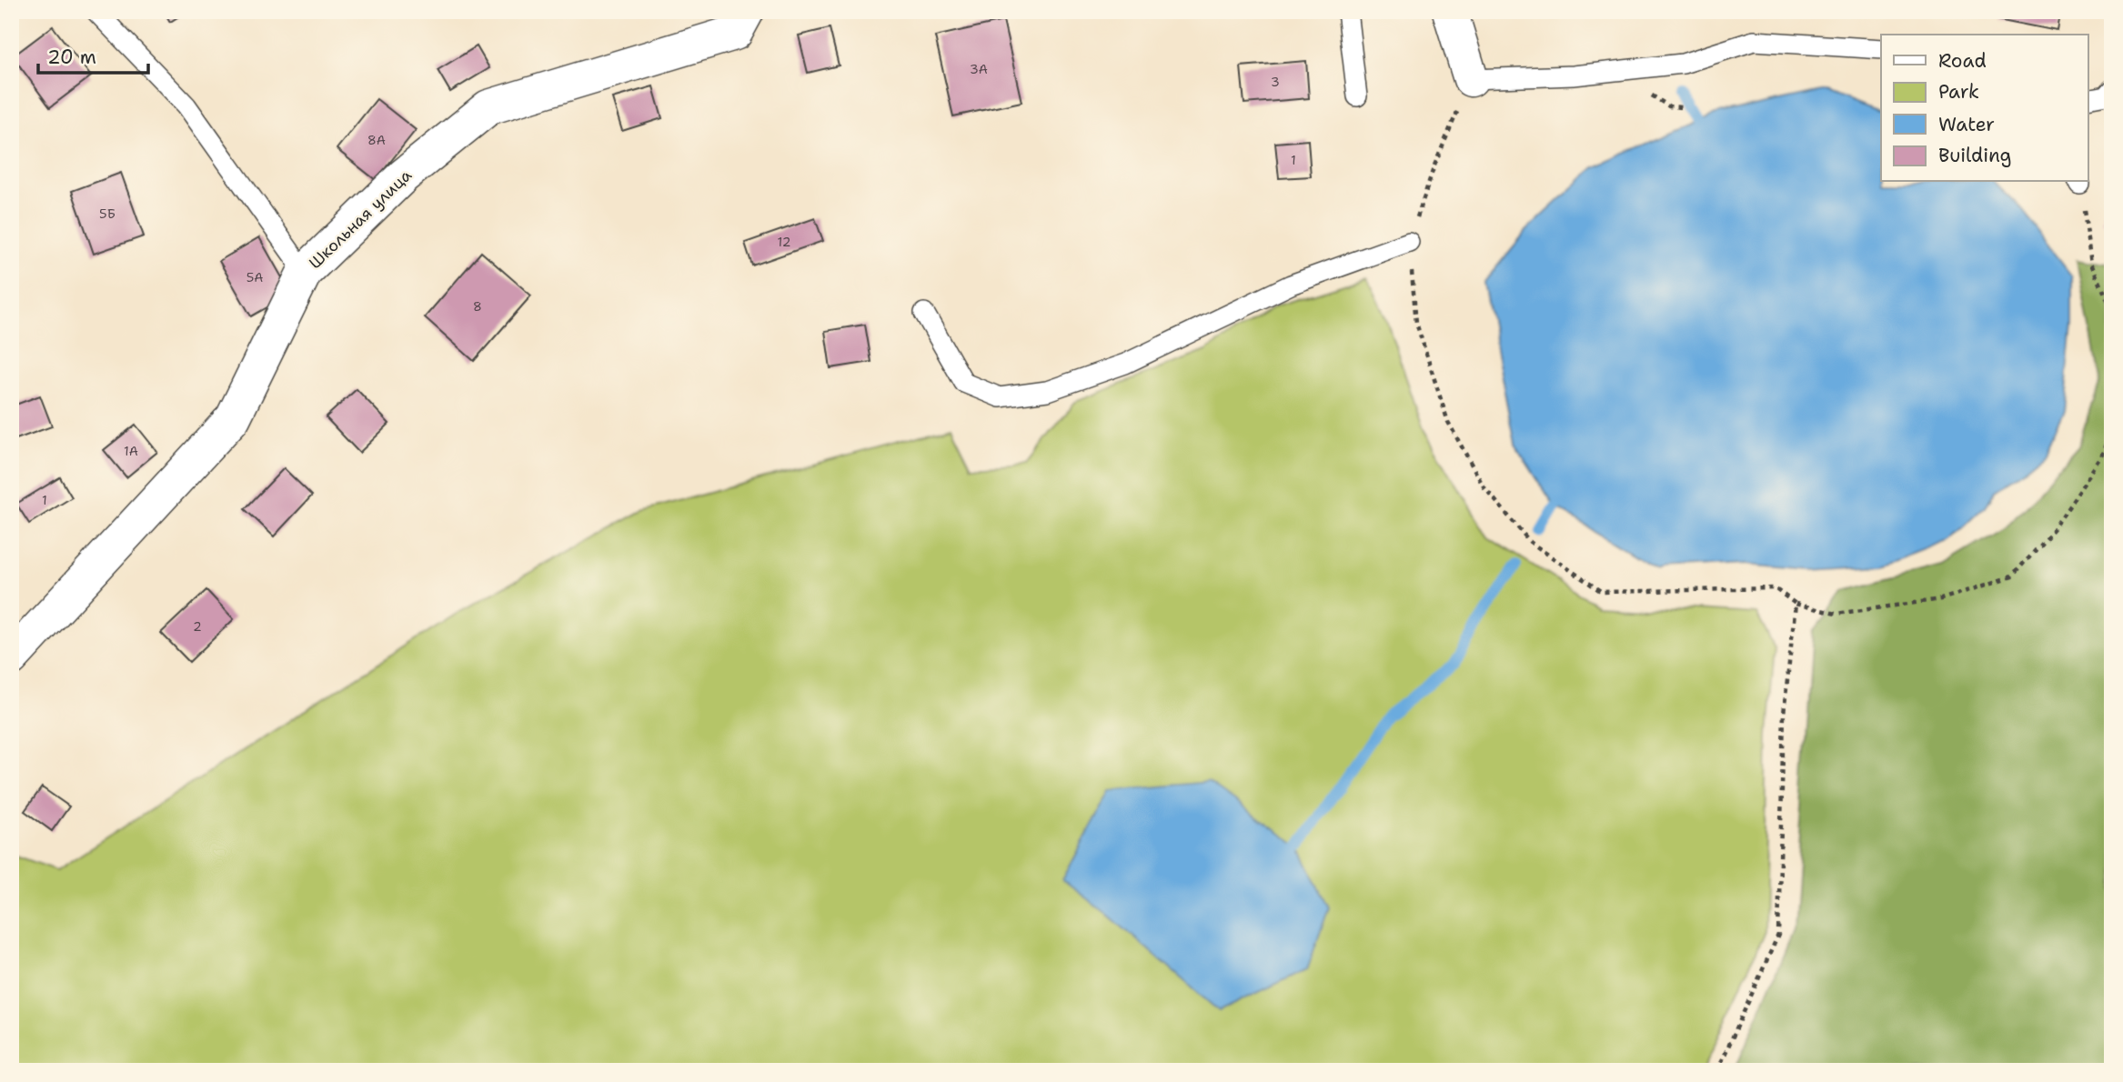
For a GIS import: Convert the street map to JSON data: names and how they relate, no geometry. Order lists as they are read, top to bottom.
{
  "streets": {
    "street": ["Школьная улица"]
  },
  "house_numbers": [
    "3А",
    "3",
    "8А",
    "1",
    "5Б",
    "12",
    "5А",
    "8",
    "1А",
    "1",
    "2"
  ],
  "legend": [
    "Road",
    "Park",
    "Water",
    "Building"
  ],
  "scale_bar": "20 m"
}
